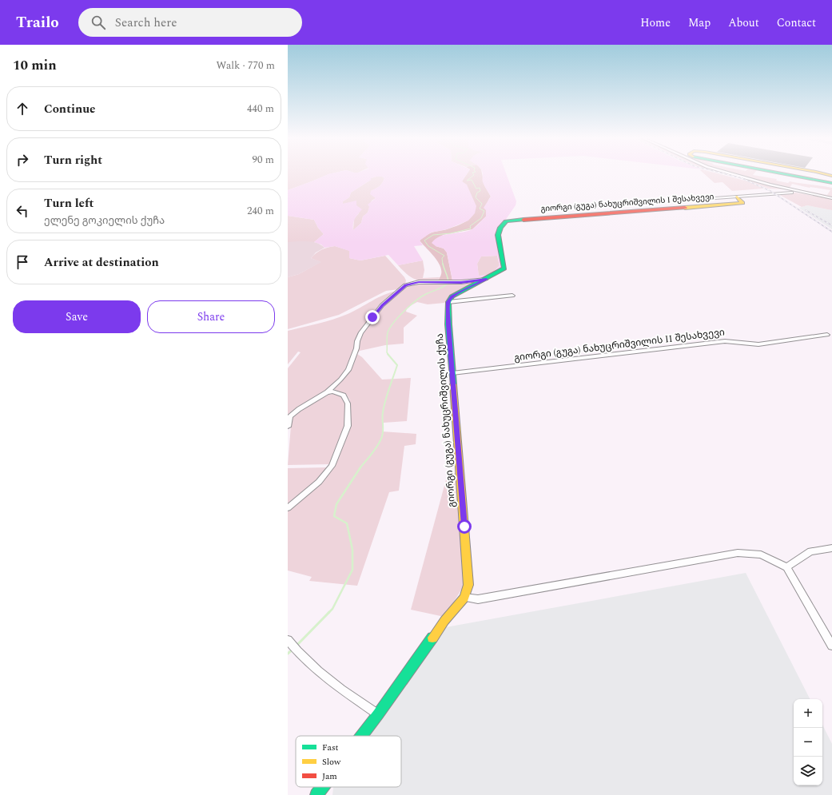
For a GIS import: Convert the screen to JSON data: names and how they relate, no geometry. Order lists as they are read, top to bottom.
{
  "streets": {
    "street": ["გიორგი (გუგა) ნახუცრიშვილის I შესახვევი", "გიორგი (გუგა) ნახუცრიშვილის II შესახვევი", "გიორგი (გუგა) ნახუცრიშვილის ქუჩა"]
  },
  "crossings": [
    ["გიორგი (გუგა) ნახუცრიშვილის II შესახვევი", "გიორგი (გუგა) ნახუცრიშვილის ქუჩა"]
  ],
  "legend": ["Fast", "Slow", "Jam"],
  "page": {
    "header": "Trailo",
    "search": "Search here",
    "nav": [
      "Home",
      "Map",
      "About",
      "Contact"
    ],
    "heading": ["10 min", "Walk · 770 m"],
    "list": [
      ["Continue", "440 m"],
      ["Turn right", "90 m"],
      ["Turn left", "ელენე გოკიელის ქუჩა", "240 m"],
      "Arrive at destination"
    ],
    "buttons": ["Save", "Share"],
    "map_buttons": ["+", "−"]
  }
}
